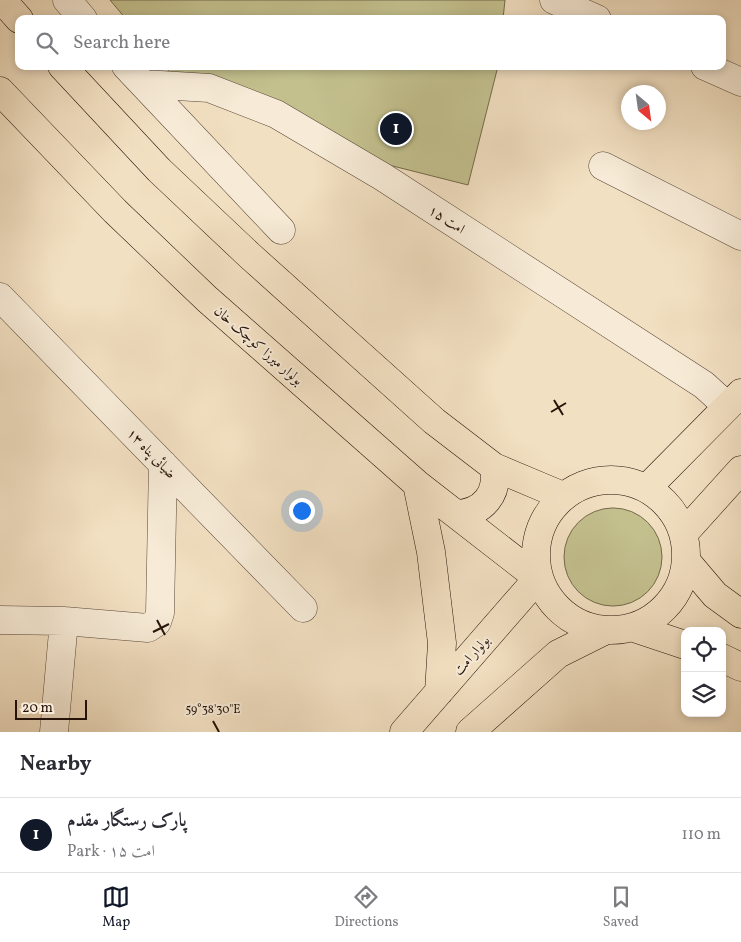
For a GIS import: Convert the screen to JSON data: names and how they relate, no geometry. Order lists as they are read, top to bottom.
{
  "streets": {
    "main road": ["بولوار میرزا کوچک خان", "بولوار امت"],
    "street": ["امت ۱۵", "ضیائی پناه ۱۳"]
  },
  "crossings": [
    ["بولوار میرزا کوچک خان", "بولوار امت"]
  ],
  "scale_bar": "20 m",
  "north": "bottom right",
  "page": {
    "search": "Search here",
    "pins": "1",
    "scale": "20 m",
    "heading": "Nearby",
    "list": [
      {
        "mark": "1",
        "name": "پارک رستگار مقدم",
        "note": "Park · امت ۱۵",
        "value": "110 m"
      }
    ],
    "nav": ["Map", "Directions", "Saved"]
  },
  "coordinates": ["59°38'30\"E"]
}
